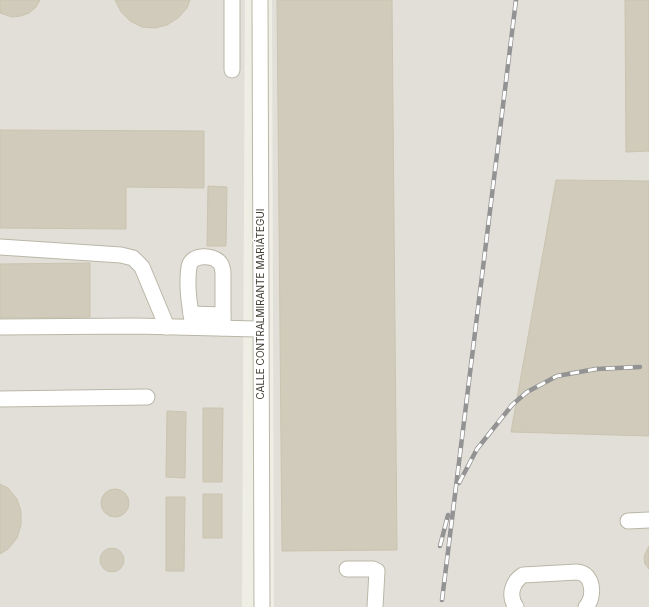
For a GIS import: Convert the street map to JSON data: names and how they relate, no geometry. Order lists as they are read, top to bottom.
{
  "streets": {
    "street": ["CALLE CONTRALMIRANTE MARIÁTEGUI"]
  }
}
